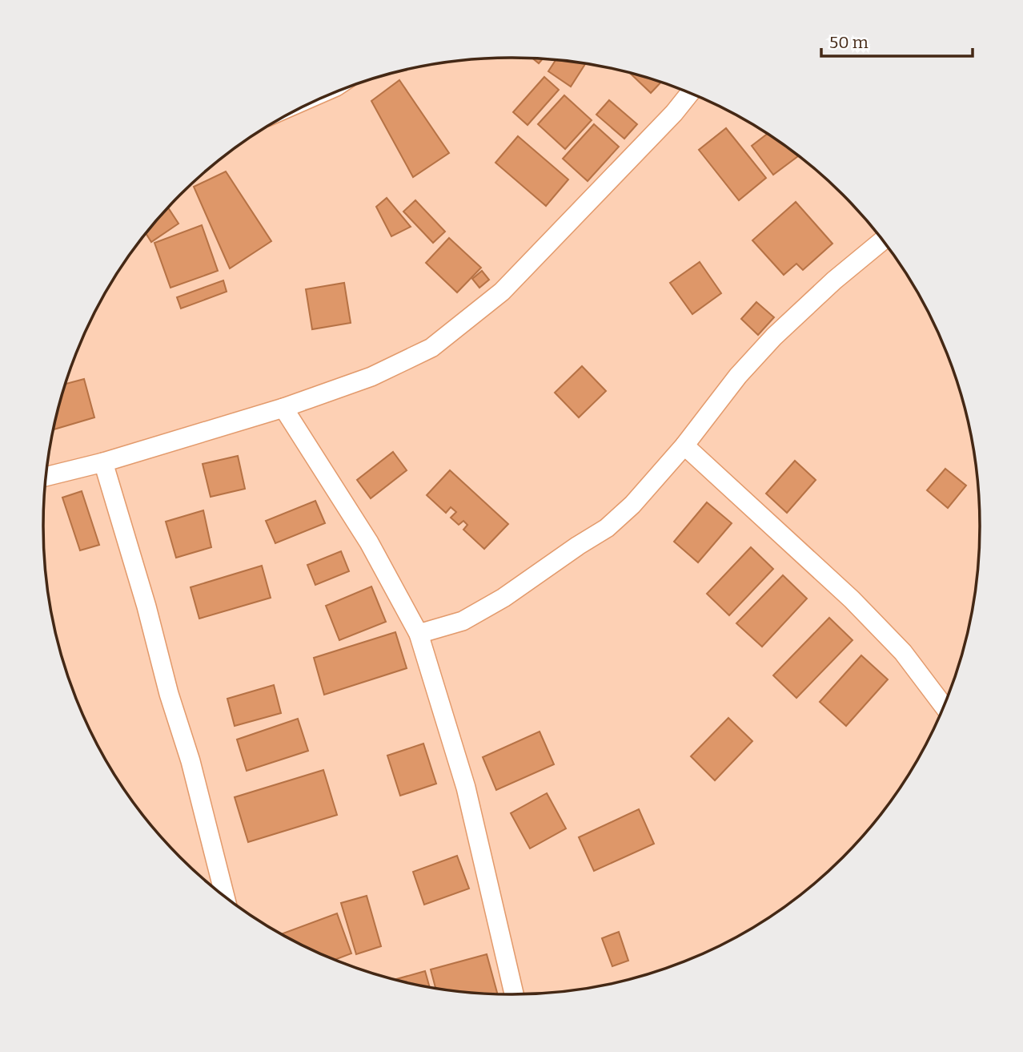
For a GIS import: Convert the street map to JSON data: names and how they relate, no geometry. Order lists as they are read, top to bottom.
{
  "scale_bar": "50 m"
}
